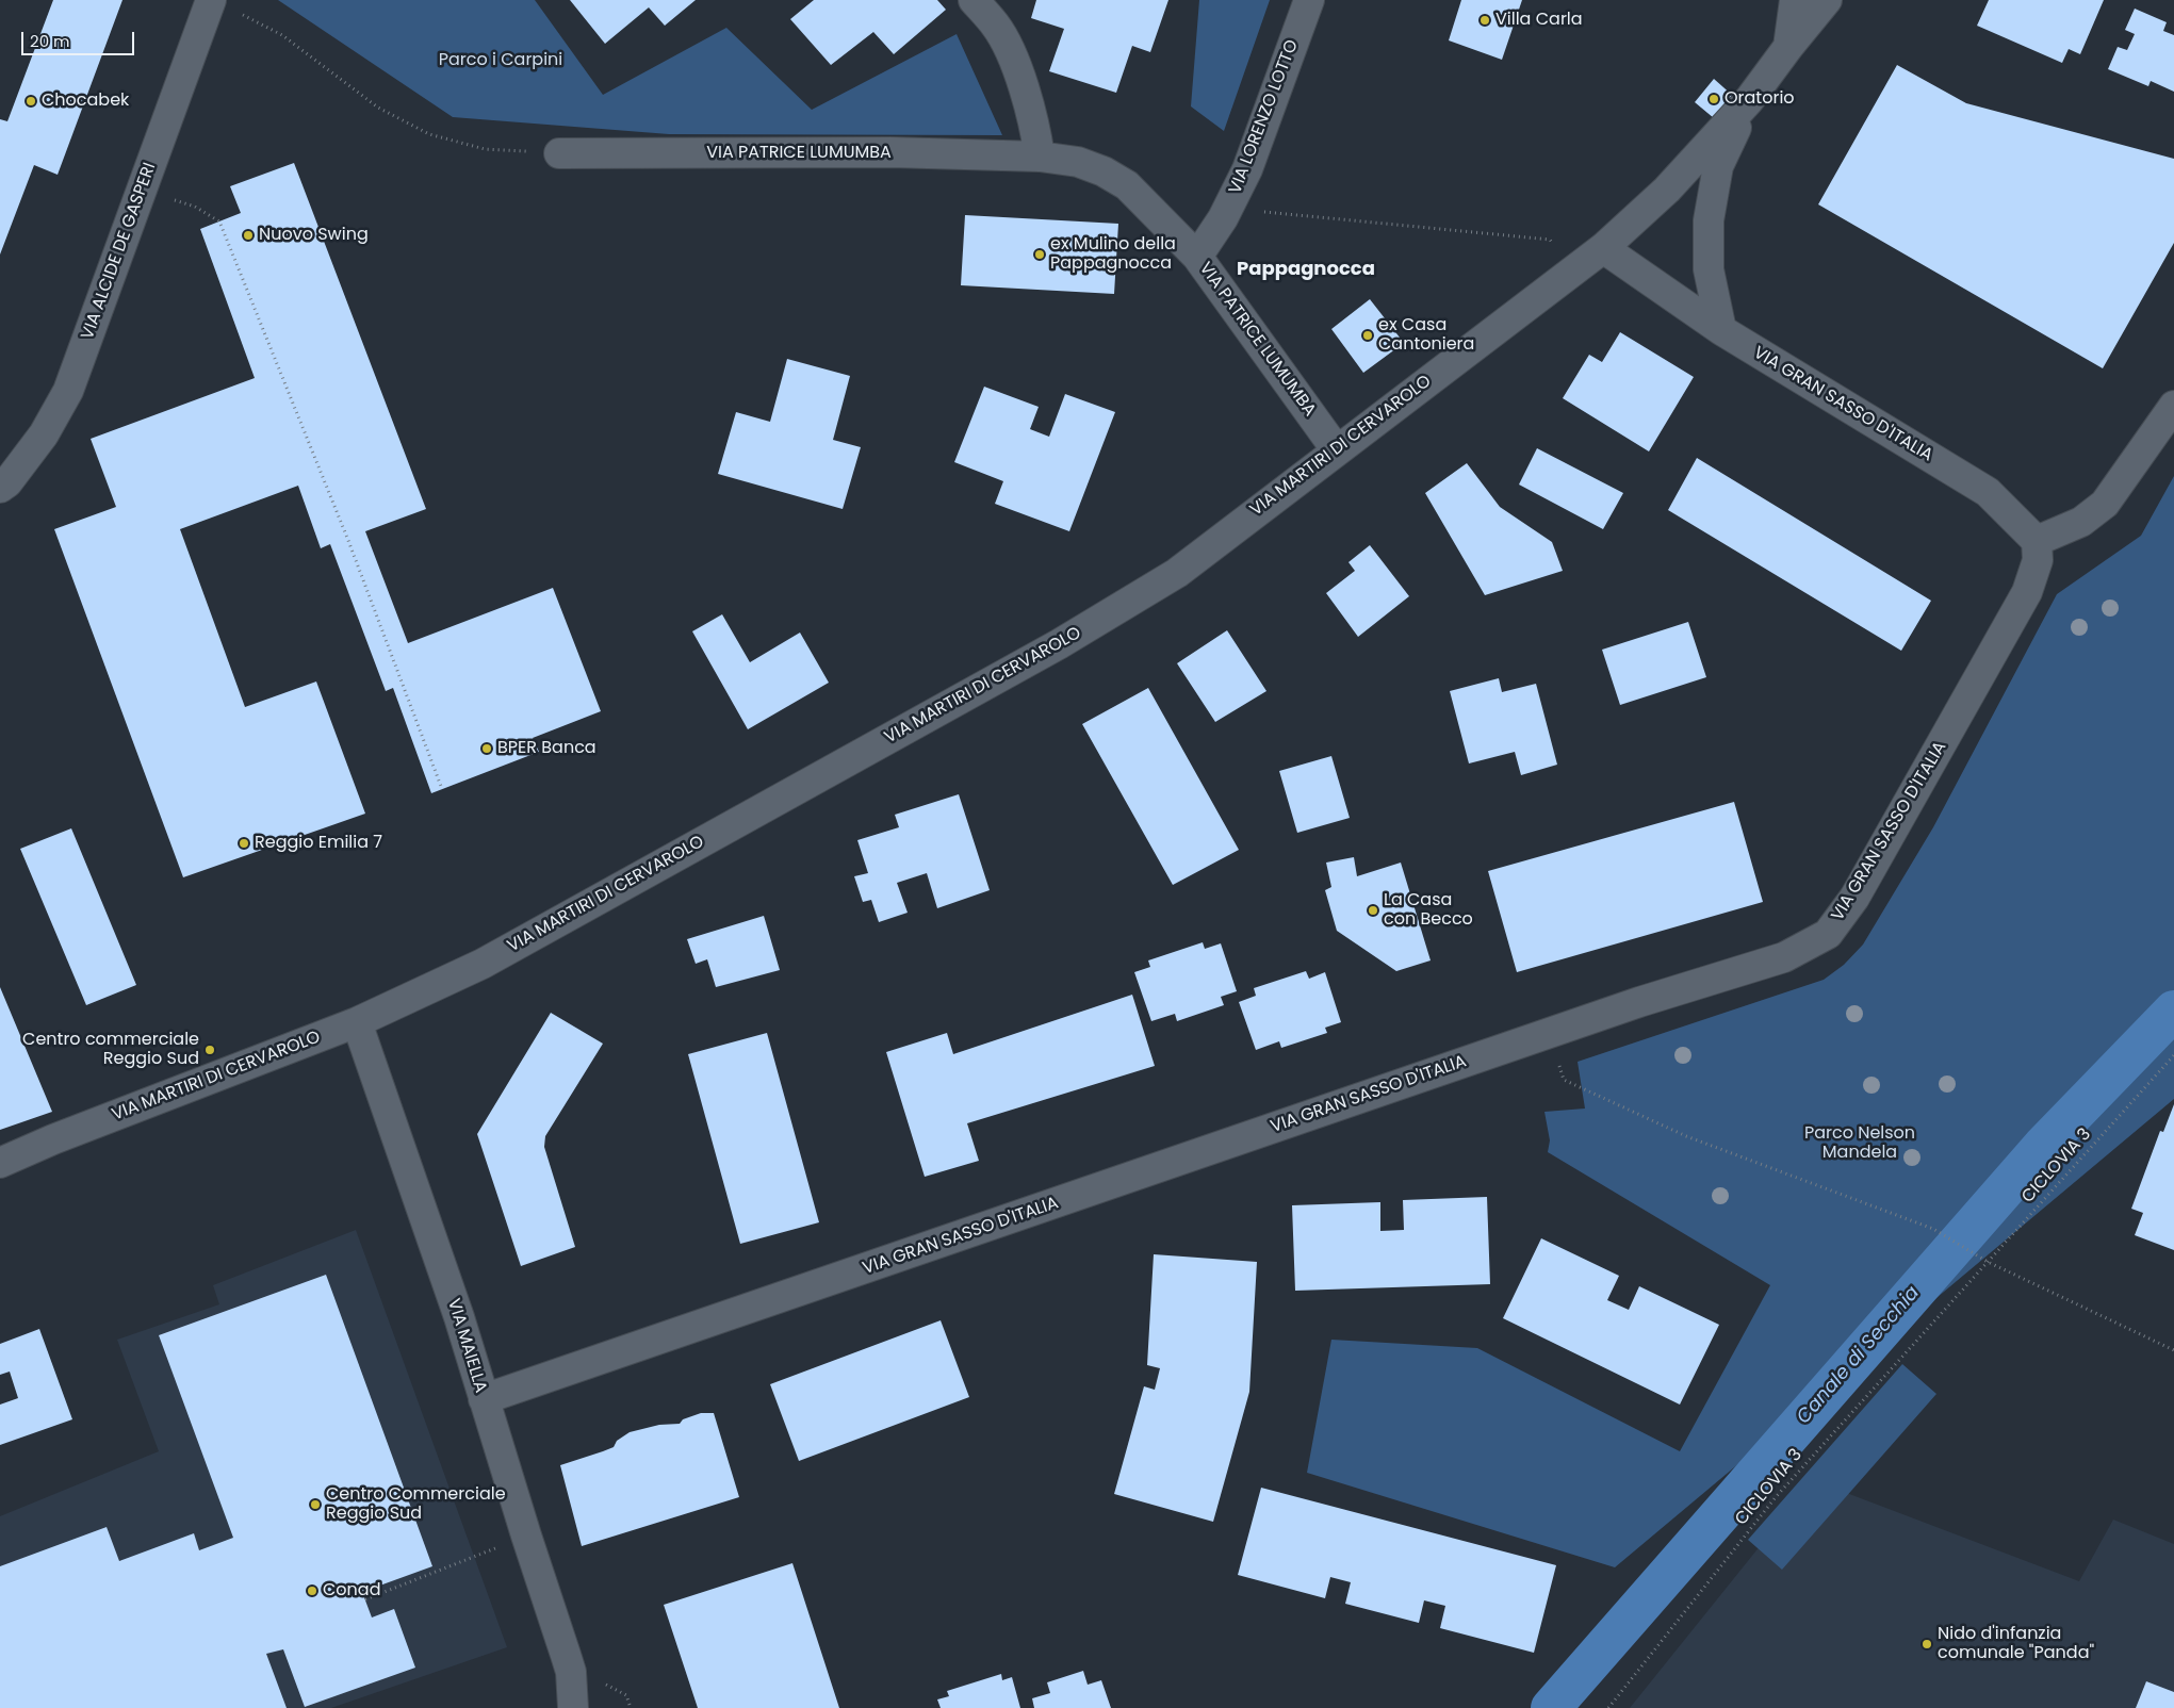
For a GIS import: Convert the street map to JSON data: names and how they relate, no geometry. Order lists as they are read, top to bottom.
{
  "streets": {
    "street": [
      "VIA LORENZO LOTTO",
      "VIA PATRICE LUMUMBA",
      "VIA ALCIDE DE GASPERI",
      "VIA GRAN SASSO D'ITALIA",
      "VIA MARTIRI DI CERVAROLO",
      "VIA MAIELLA"
    ],
    "path": ["CICLOVIA 3"]
  },
  "crossings": [
    ["VIA LORENZO LOTTO", "VIA PATRICE LUMUMBA"],
    ["VIA PATRICE LUMUMBA", "VIA MARTIRI DI CERVAROLO"],
    ["VIA GRAN SASSO D'ITALIA", "VIA MARTIRI DI CERVAROLO"],
    ["VIA GRAN SASSO D'ITALIA", "VIA MAIELLA"],
    ["VIA MARTIRI DI CERVAROLO", "VIA MAIELLA"]
  ],
  "districts": ["Pappagnocca"],
  "water": ["Canale di Secchia"],
  "parks": ["Parco i Carpini", "Parco Nelson Mandela"],
  "places": [
    "Villa Carla",
    "Oratorio",
    "Chocabek",
    "Nuovo Swing",
    "ex Mulino della Pappagnocca",
    "ex Casa Cantoniera",
    "BPER Banca",
    "Reggio Emilia 7",
    "La Casa con Becco",
    "Centro commerciale Reggio Sud",
    "Centro Commerciale Reggio Sud",
    "Conad",
    "Nido d'infanzia comunale \"Panda\""
  ],
  "scale_bar": "20 m"
}
